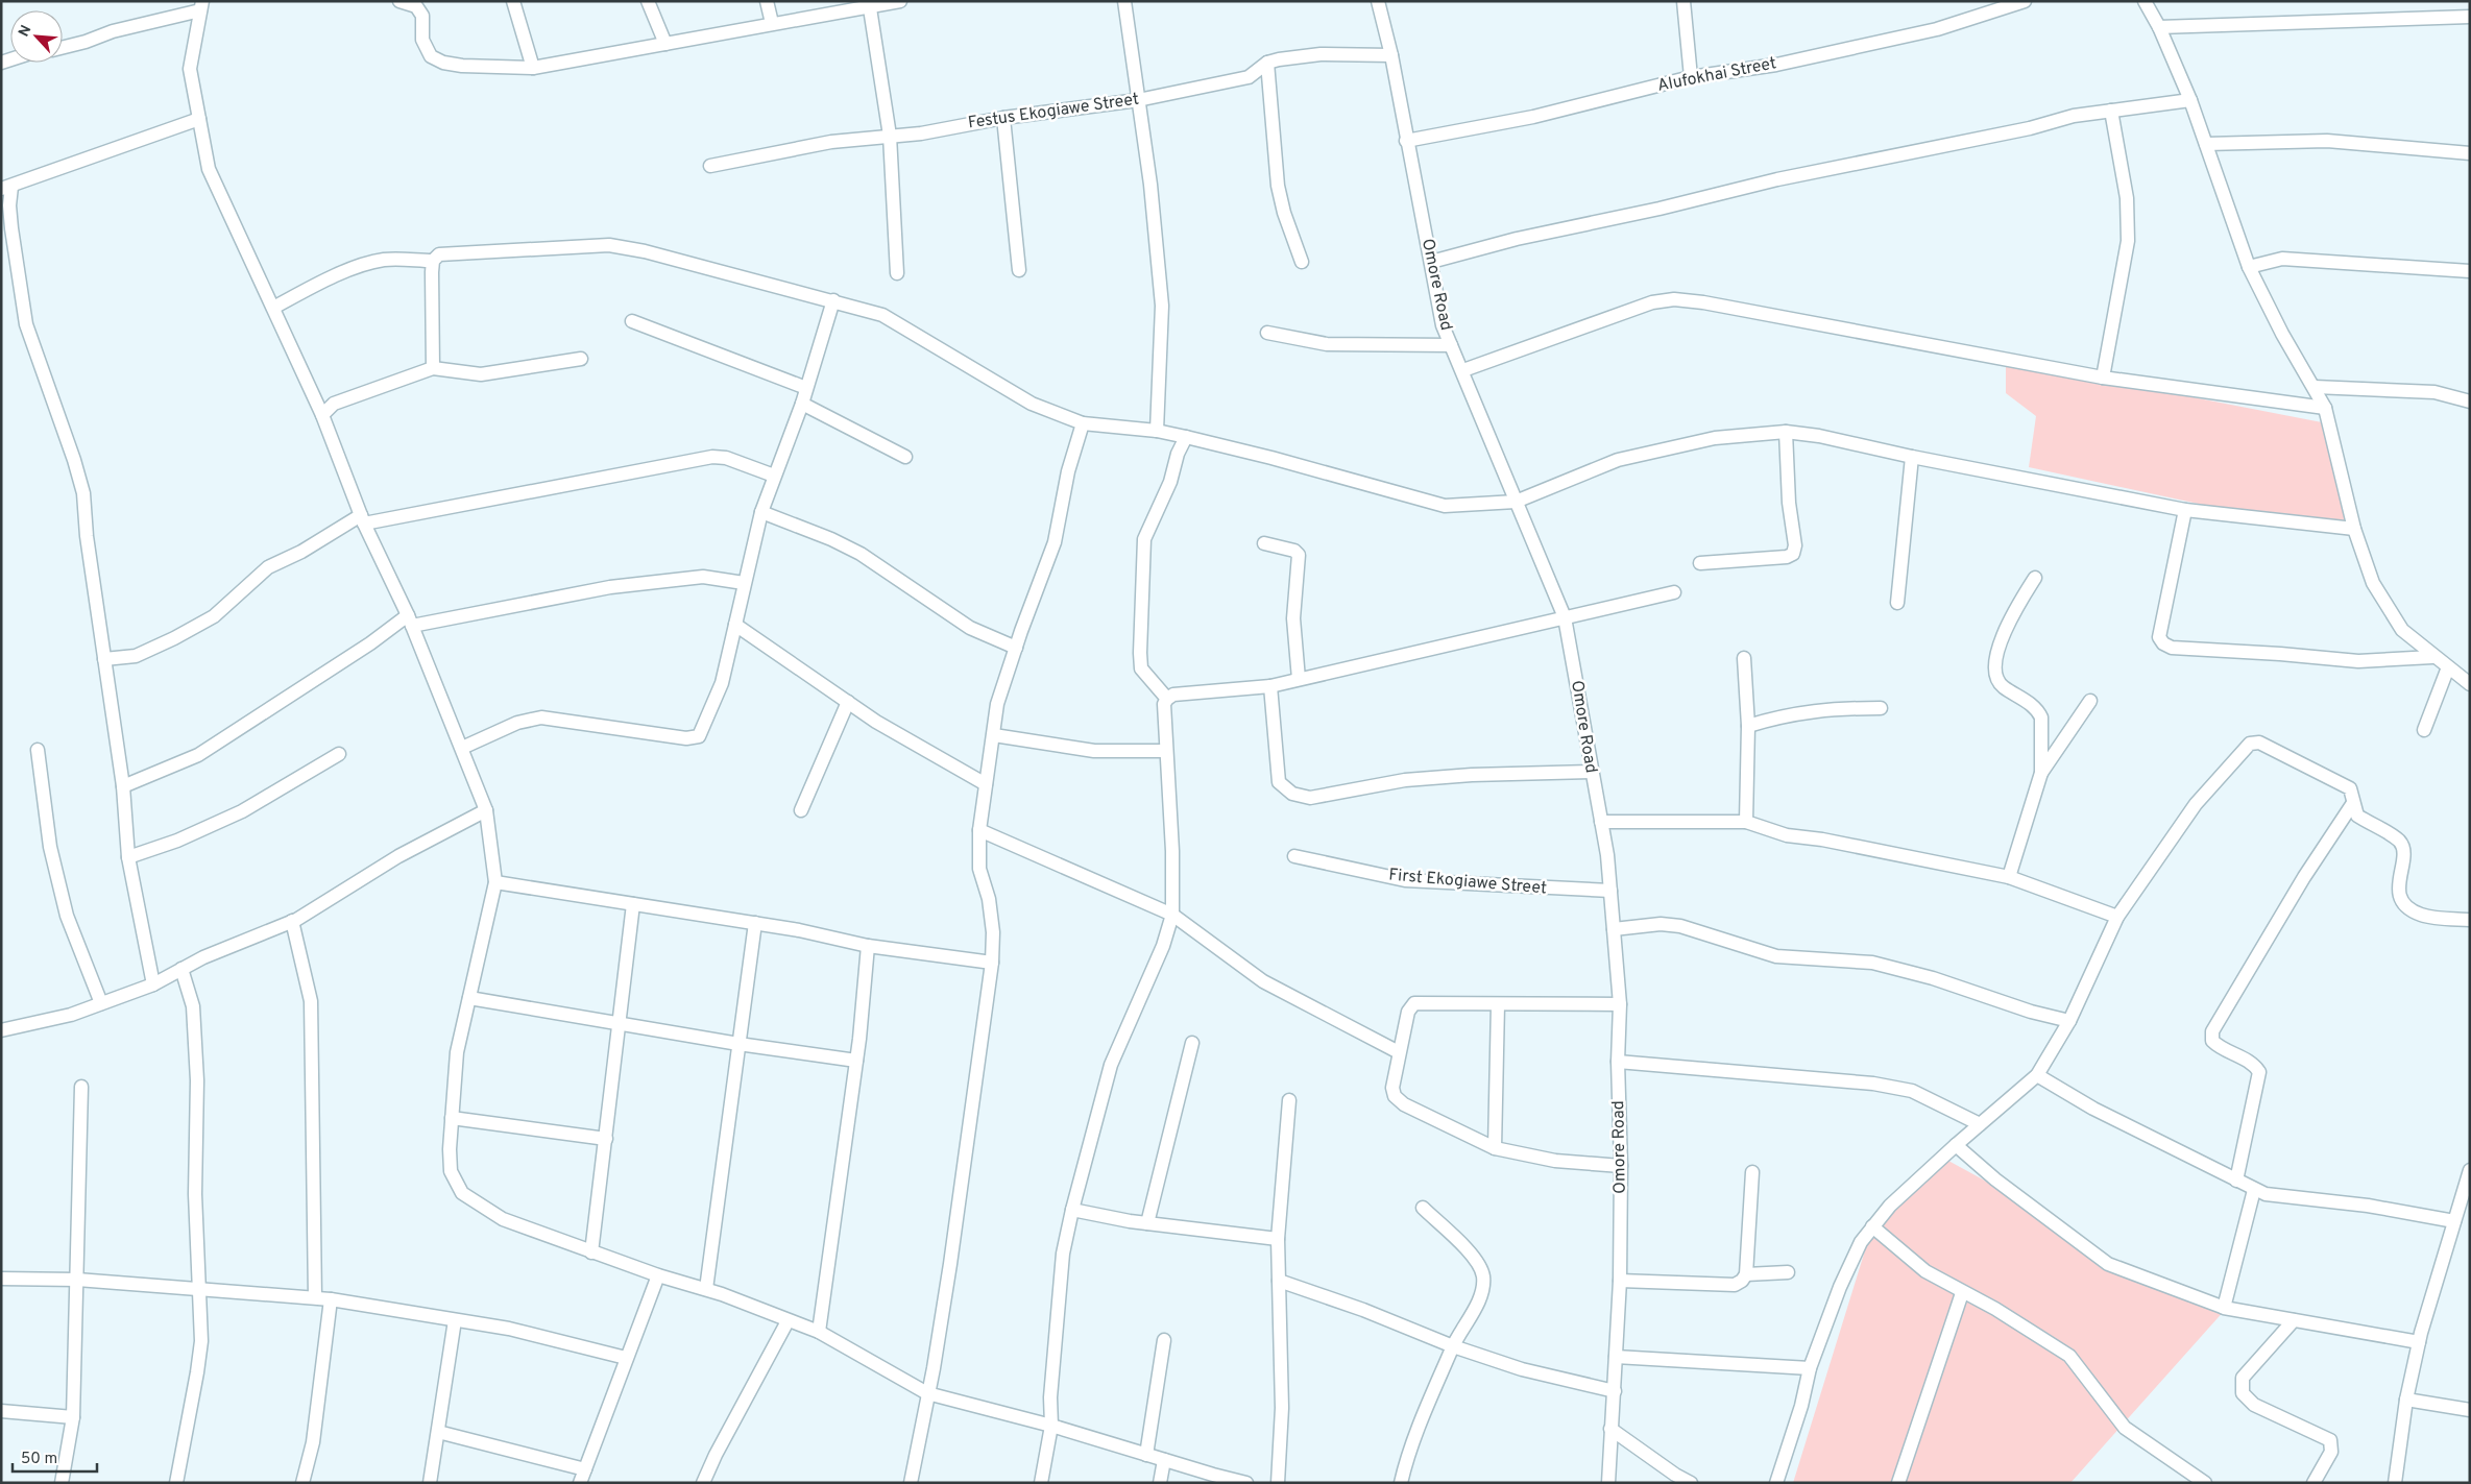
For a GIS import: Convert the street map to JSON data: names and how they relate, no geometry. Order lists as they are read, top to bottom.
{
  "streets": {
    "street": [
      "Alufokhai Street",
      "Festus Ekogiawe Street",
      "Omore Road",
      "First Ekogiawe Street"
    ]
  },
  "crossings": [
    ["Alufokhai Street", "Omore Road"],
    ["Festus Ekogiawe Street", "Omore Road"],
    ["Omore Road", "First Ekogiawe Street"]
  ],
  "scale_bar": "50 m",
  "north": "top left"
}
